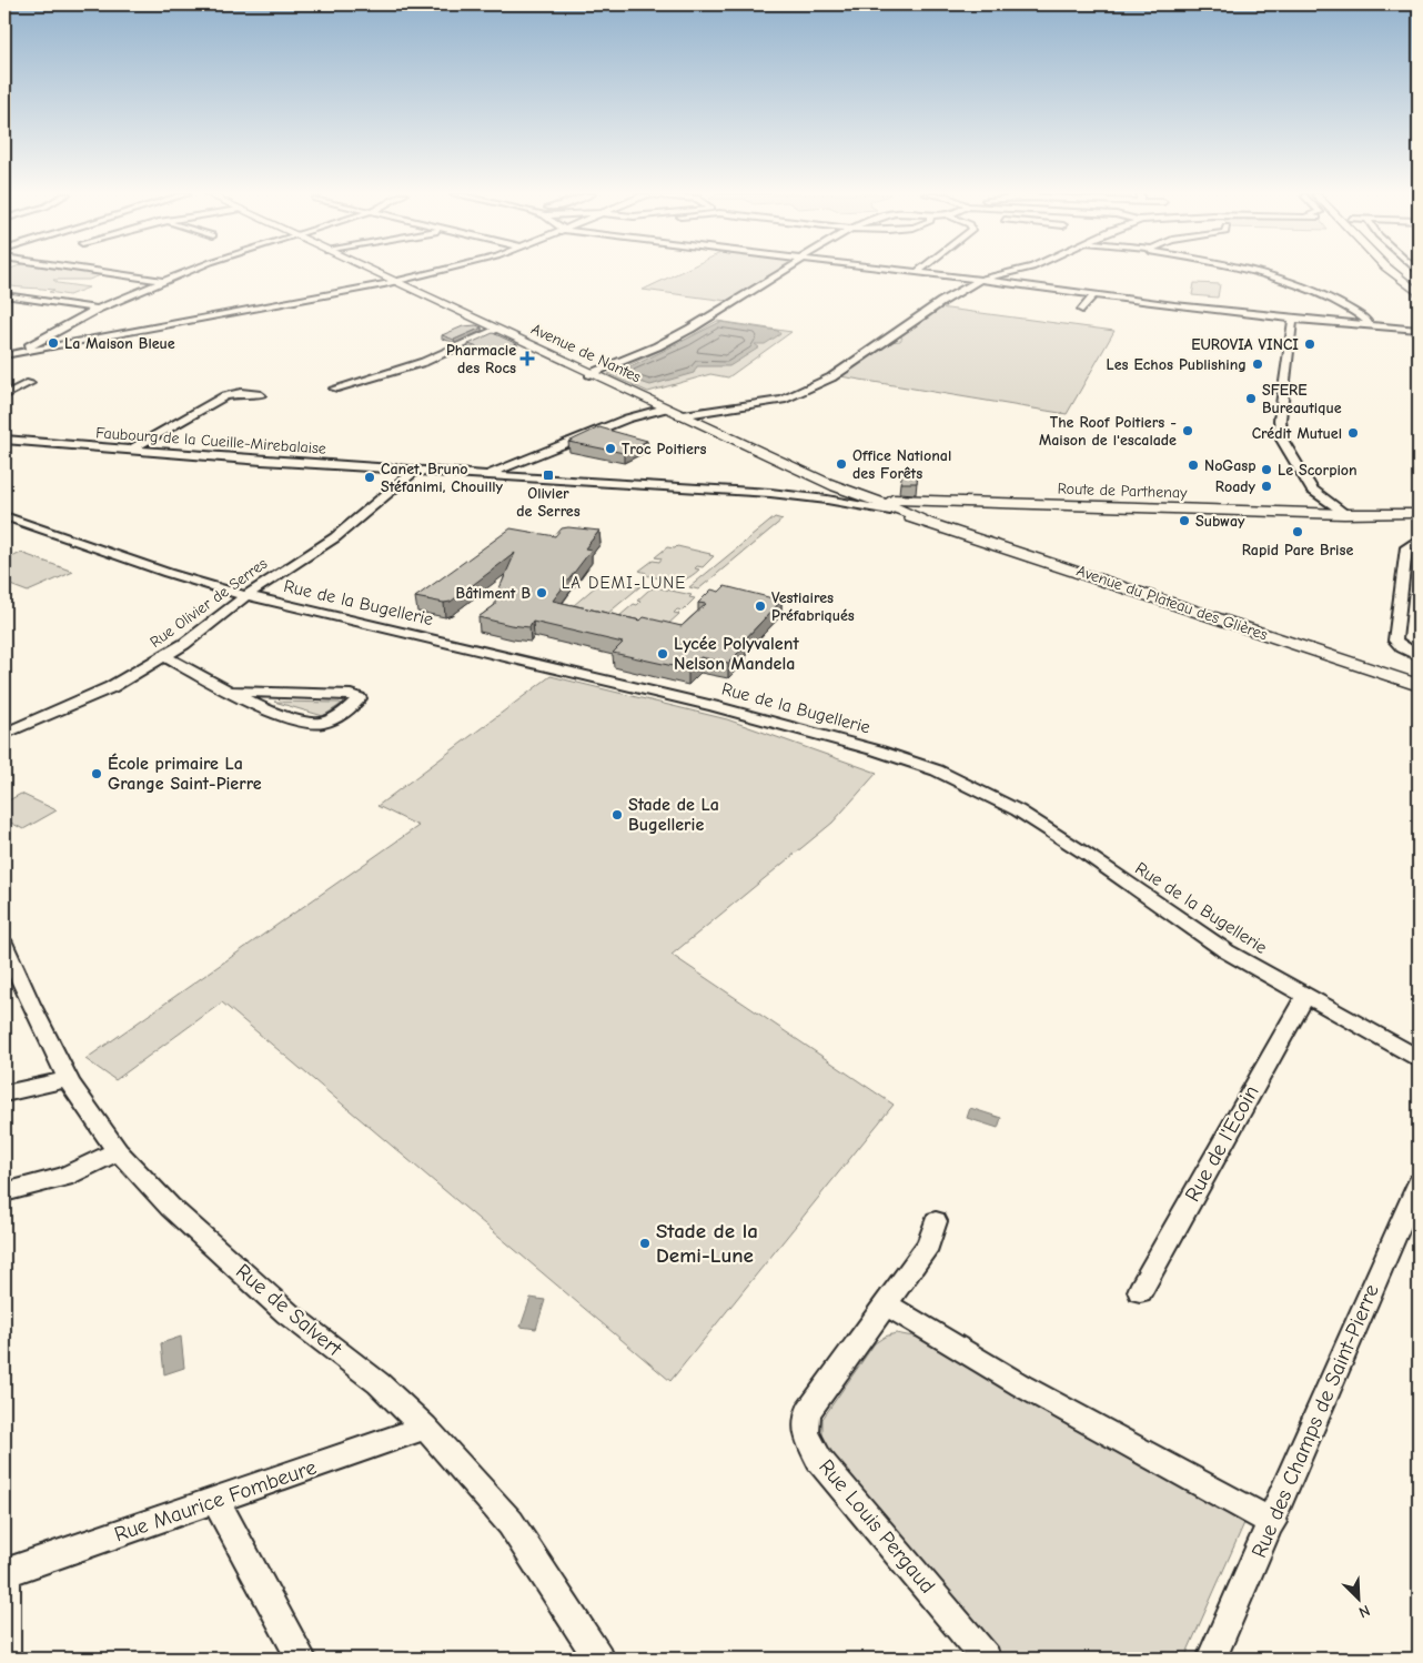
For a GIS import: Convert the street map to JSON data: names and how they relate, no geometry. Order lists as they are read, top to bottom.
{
  "streets": {
    "main road": ["Avenue de Nantes", "Route de Parthenay", "Avenue du Plateau des Glières"],
    "street": [
      "Faubourg de la Cueille-Mirebalaise",
      "Rue Olivier de Serres",
      "Rue de la Bugellerie",
      "Rue de l'Ecoin",
      "Rue de Salvert",
      "Rue des Champs de Saint-Pierre",
      "Rue Maurice Fombeure",
      "Rue Louis Pergaud"
    ]
  },
  "crossings": [
    ["Avenue de Nantes", "Route de Parthenay"],
    ["Avenue de Nantes", "Avenue du Plateau des Glières"],
    ["Faubourg de la Cueille-Mirebalaise", "Rue Olivier de Serres"],
    ["Route de Parthenay", "Avenue du Plateau des Glières"],
    ["Rue Olivier de Serres", "Rue de la Bugellerie"],
    ["Rue de la Bugellerie", "Rue de l'Ecoin"],
    ["Rue de Salvert", "Rue Maurice Fombeure"]
  ],
  "districts": ["LA DEMI-LUNE"],
  "places": {
    "other": [
      "La Maison Bleue",
      "EUROVIA VINCI",
      "Les Echos Publishing",
      "SFERE Bureautique",
      "The Roof Poitiers - Maison de l'escalade",
      "Crédit Mutuel",
      "Troc Poitiers",
      "Office National des Forêts",
      "NoGasp",
      "Le Scorpion",
      "Canet, Bruno Stéfanimi, Chouilly",
      "Roady",
      "Subway",
      "Rapid Pare Brise",
      "Bâtiment B",
      "Vestiaires Préfabriqués",
      "Lycée Polyvalent Nelson Mandela",
      "École primaire La Grange Saint-Pierre",
      "Stade de La Bugellerie",
      "Stade de la Demi-Lune"
    ],
    "health": ["Pharmacie des Rocs"],
    "transit": ["Olivier de Serres"]
  },
  "north": "bottom right"
}
